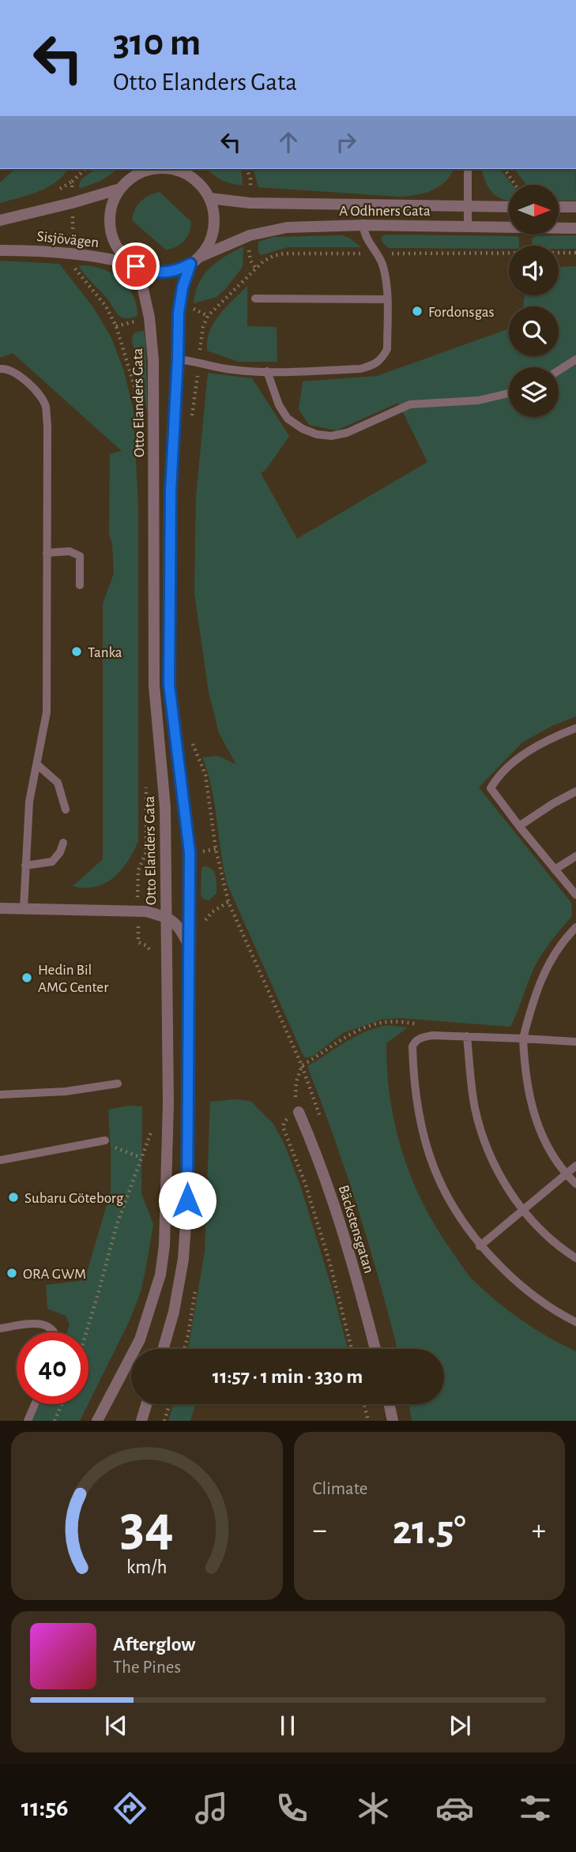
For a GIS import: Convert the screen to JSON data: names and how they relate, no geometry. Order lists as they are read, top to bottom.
{
  "streets": {
    "street": [
      "A Odhners Gata",
      "Sisjövägen",
      "Otto Elanders Gata",
      "Bäckstensgatan"
    ]
  },
  "crossings": [
    ["Sisjövägen", "Otto Elanders Gata"]
  ],
  "places": [
    "Fordonsgas",
    "Tanka",
    "Hedin Bil AMG Center",
    "Subaru Göteborg",
    "ORA GWM"
  ],
  "north": "right",
  "page": {
    "turn": ["310 m", "Otto Elanders Gata"],
    "limit": "40",
    "trip": "11:57 · 1 min · 330 m",
    "tile": "Climate",
    "heat": ["−", "21.5°", "+"],
    "song": ["Afterglow", "The Pines"],
    "tabs": "11:56",
    "gauge": ["34", "km/h"]
  }
}
